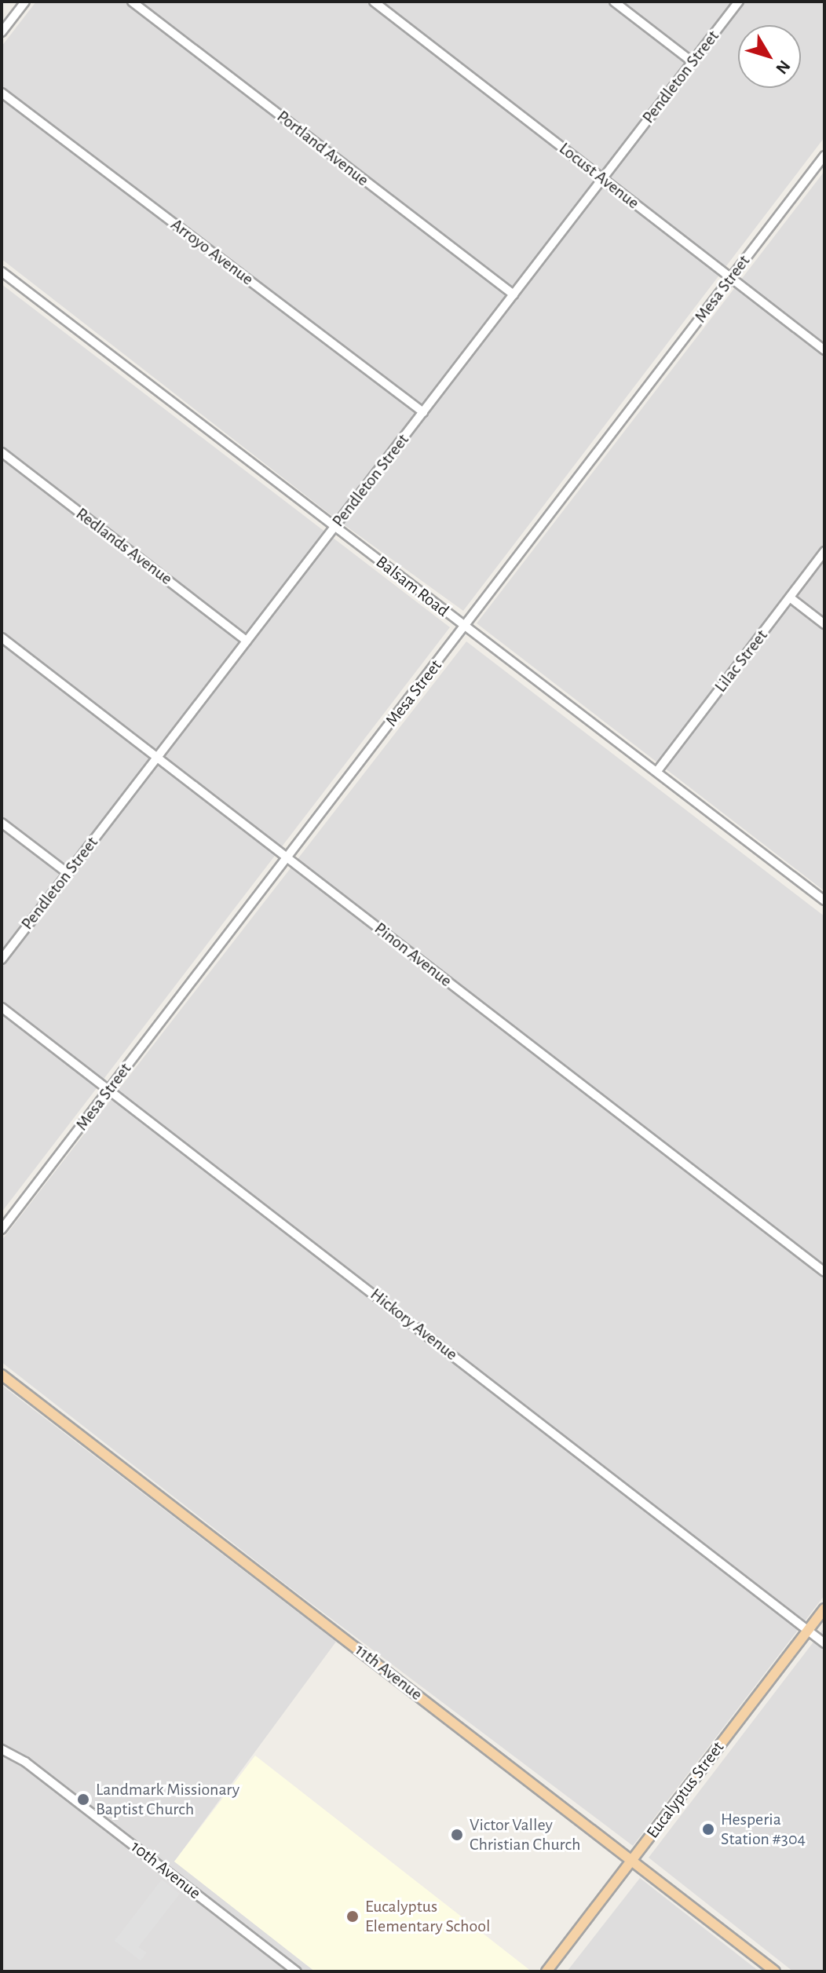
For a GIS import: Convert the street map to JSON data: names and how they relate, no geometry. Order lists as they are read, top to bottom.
{
  "streets": {
    "main road": ["11th Avenue", "Eucalyptus Street"],
    "street": [
      "Pendleton Street",
      "Portland Avenue",
      "Locust Avenue",
      "Arroyo Avenue",
      "Mesa Street",
      "Redlands Avenue",
      "Balsam Road",
      "Lilac Street",
      "Pinon Avenue",
      "Hickory Avenue",
      "10th Avenue"
    ]
  },
  "crossings": [
    ["Pendleton Street", "Portland Avenue"],
    ["Pendleton Street", "Locust Avenue"],
    ["Pendleton Street", "Arroyo Avenue"],
    ["Pendleton Street", "Redlands Avenue"],
    ["Pendleton Street", "Balsam Road"],
    ["Pendleton Street", "Pinon Avenue"],
    ["Locust Avenue", "Mesa Street"],
    ["Mesa Street", "Balsam Road"],
    ["Mesa Street", "Pinon Avenue"],
    ["Mesa Street", "Hickory Avenue"],
    ["Balsam Road", "Lilac Street"],
    ["Hickory Avenue", "Eucalyptus Street"],
    ["11th Avenue", "Eucalyptus Street"]
  ],
  "places": [
    "Landmark Missionary Baptist Church",
    "Hesperia Station #304",
    "Victor Valley Christian Church",
    "Eucalyptus Elementary School"
  ],
  "north": "bottom right"
}
